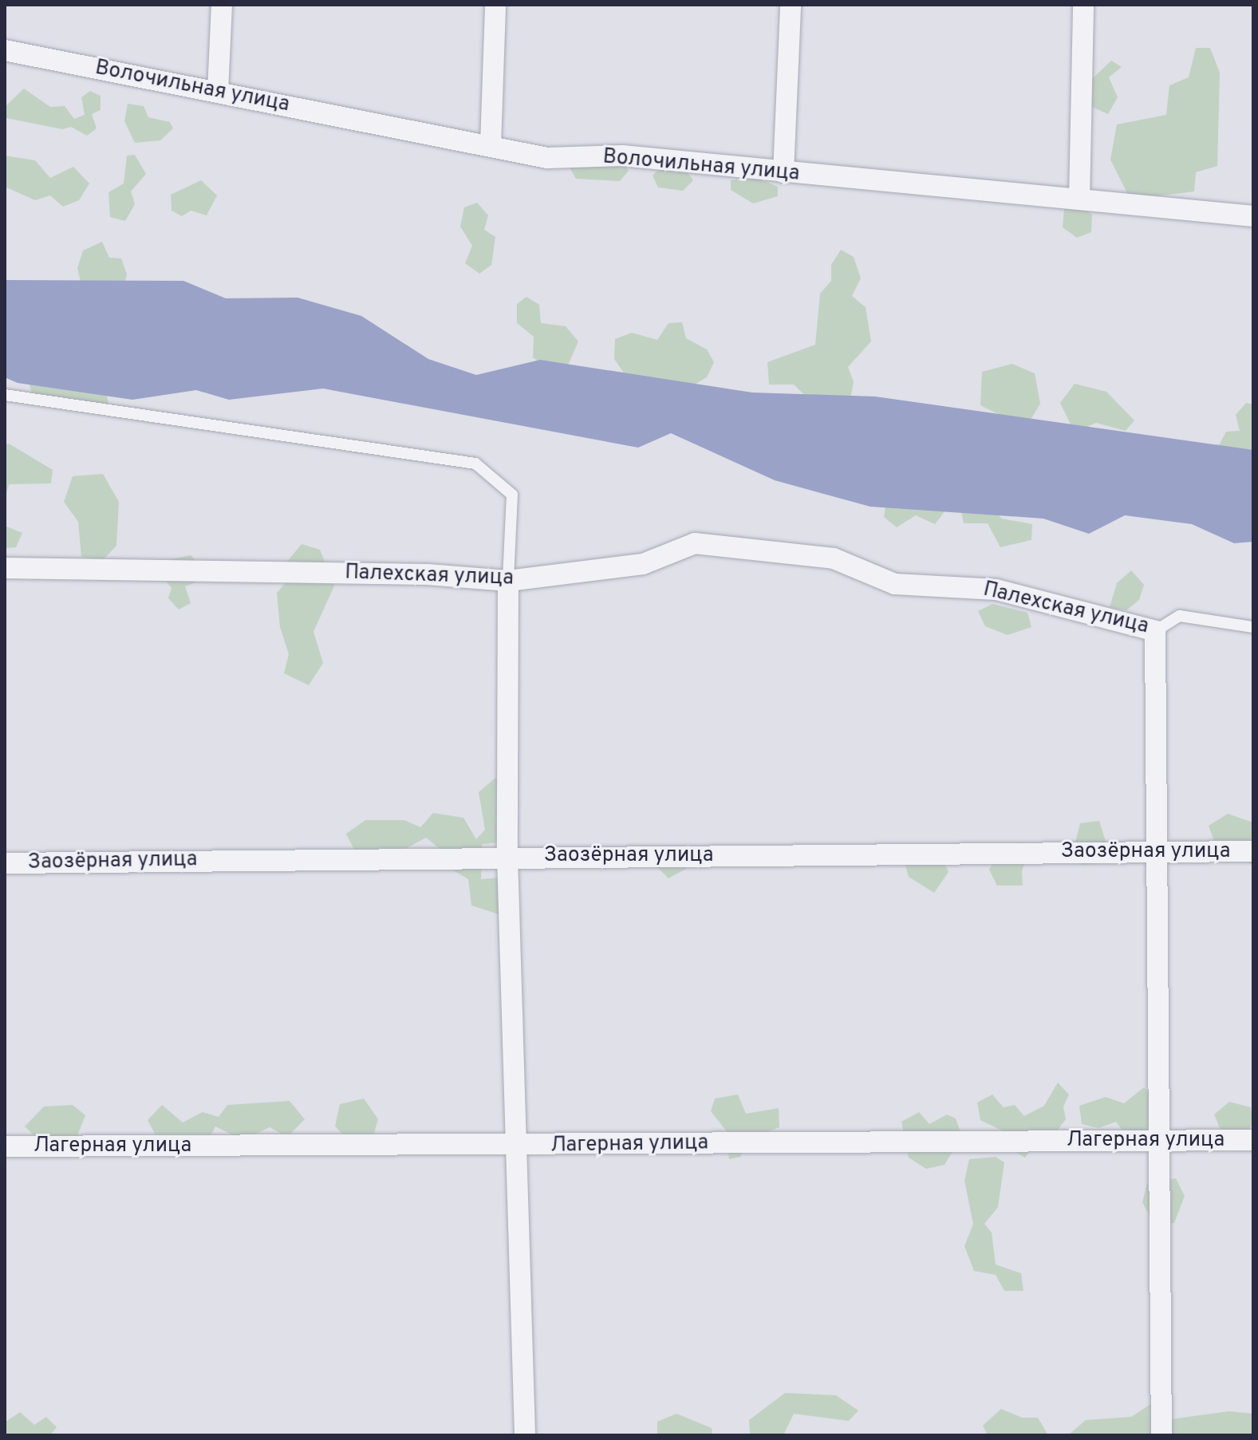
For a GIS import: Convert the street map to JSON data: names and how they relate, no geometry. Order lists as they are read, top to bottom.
{
  "streets": {
    "street": [
      "Волочильная улица",
      "Палехская улица",
      "Заозёрная улица",
      "Лагерная улица"
    ]
  }
}
